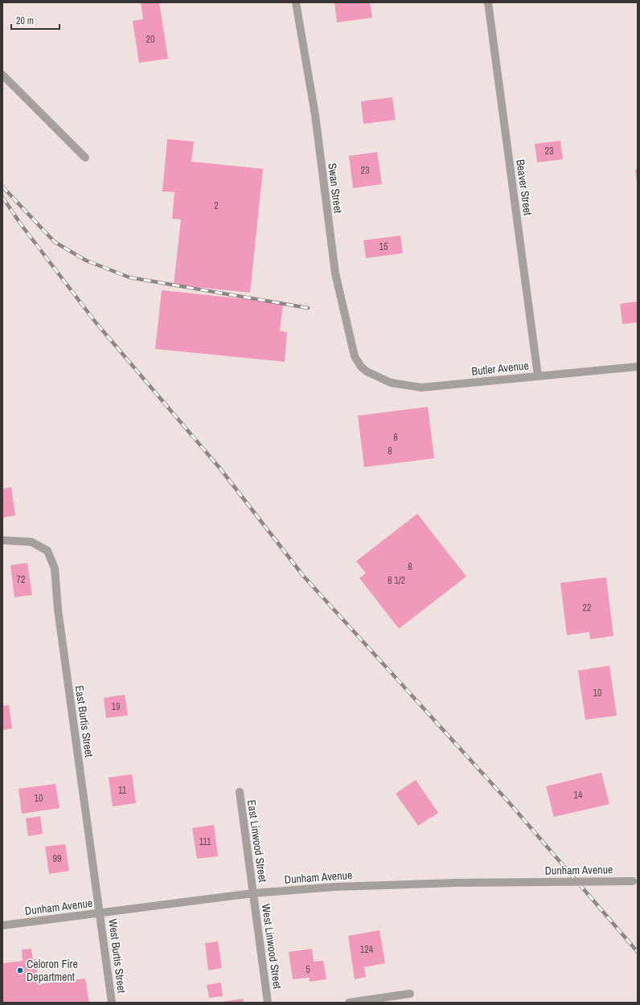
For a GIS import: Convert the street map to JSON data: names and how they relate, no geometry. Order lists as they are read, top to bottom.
{
  "streets": {
    "street": [
      "Beaver Street",
      "Swan Street",
      "Butler Avenue",
      "East Burtis Street",
      "East Linwood Street",
      "Dunham Avenue",
      "West Linwood Street",
      "West Burtis Street"
    ]
  },
  "crossings": [
    ["Beaver Street", "Butler Avenue"],
    ["Swan Street", "Butler Avenue"],
    ["East Burtis Street", "Dunham Avenue"],
    ["East Burtis Street", "West Burtis Street"],
    ["East Linwood Street", "Dunham Avenue"],
    ["East Linwood Street", "West Linwood Street"],
    ["Dunham Avenue", "West Linwood Street"],
    ["Dunham Avenue", "West Burtis Street"]
  ],
  "places": ["Celoron Fire Department"],
  "house_numbers": [
    "20",
    "23",
    "23",
    "2",
    "15",
    "8",
    "8",
    "8",
    "72",
    "8 1/2",
    "22",
    "10",
    "19",
    "11",
    "14",
    "10",
    "111",
    "99",
    "124",
    "5"
  ],
  "scale_bar": "20 m"
}
